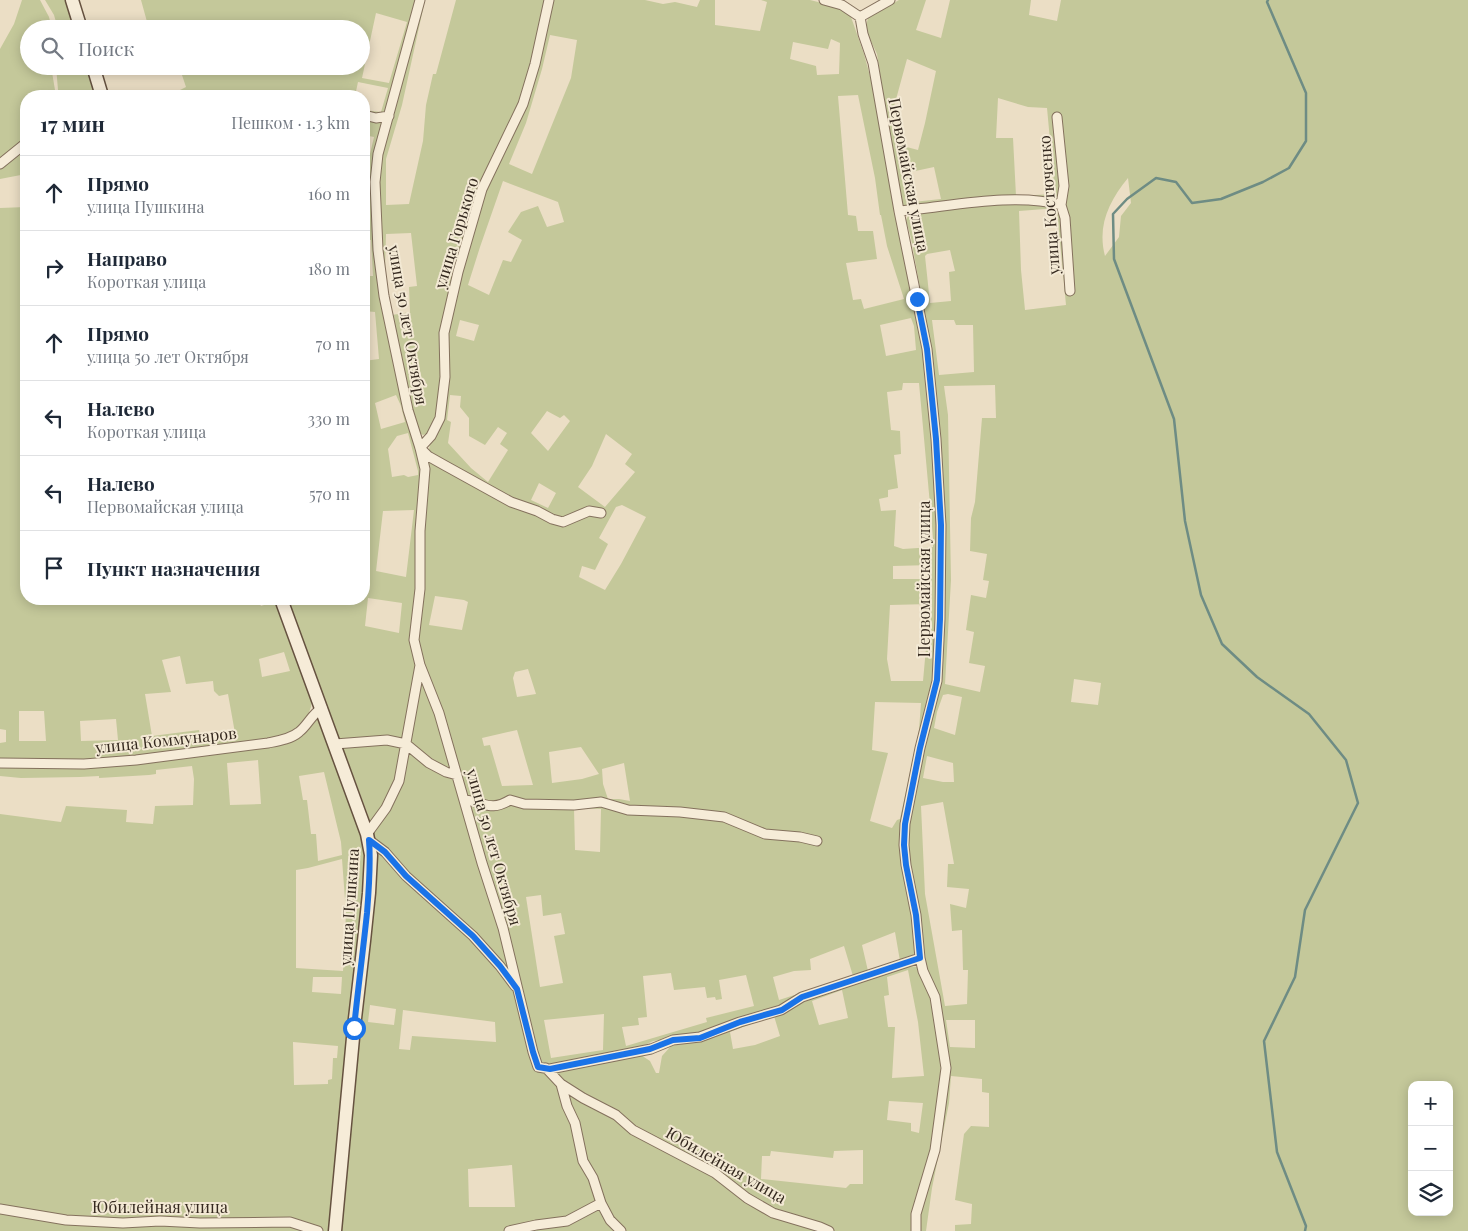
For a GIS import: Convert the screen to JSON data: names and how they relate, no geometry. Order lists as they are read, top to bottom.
{
  "streets": {
    "street": [
      "Первомайская улица",
      "улица Костюченко",
      "улица Горького",
      "улица 50 лет Октября",
      "улица Коммунаров",
      "улица Пушкина",
      "Юбилейная улица"
    ]
  },
  "crossings": [
    ["улица Горького", "улица 50 лет Октября"],
    ["улица 50 лет Октября", "Юбилейная улица"],
    ["улица Коммунаров", "улица Пушкина"]
  ],
  "page": {
    "search": "Поиск",
    "heading": ["17 мин", "Пешком · 1.3 km"],
    "list": [
      ["Прямо", "улица Пушкина", "160 m"],
      ["Направо", "Короткая улица", "180 m"],
      ["Прямо", "улица 50 лет Октября", "70 m"],
      ["Налево", "Короткая улица", "330 m"],
      ["Налево", "Первомайская улица", "570 m"],
      "Пункт назначения"
    ],
    "map_buttons": ["+", "−"]
  }
}
